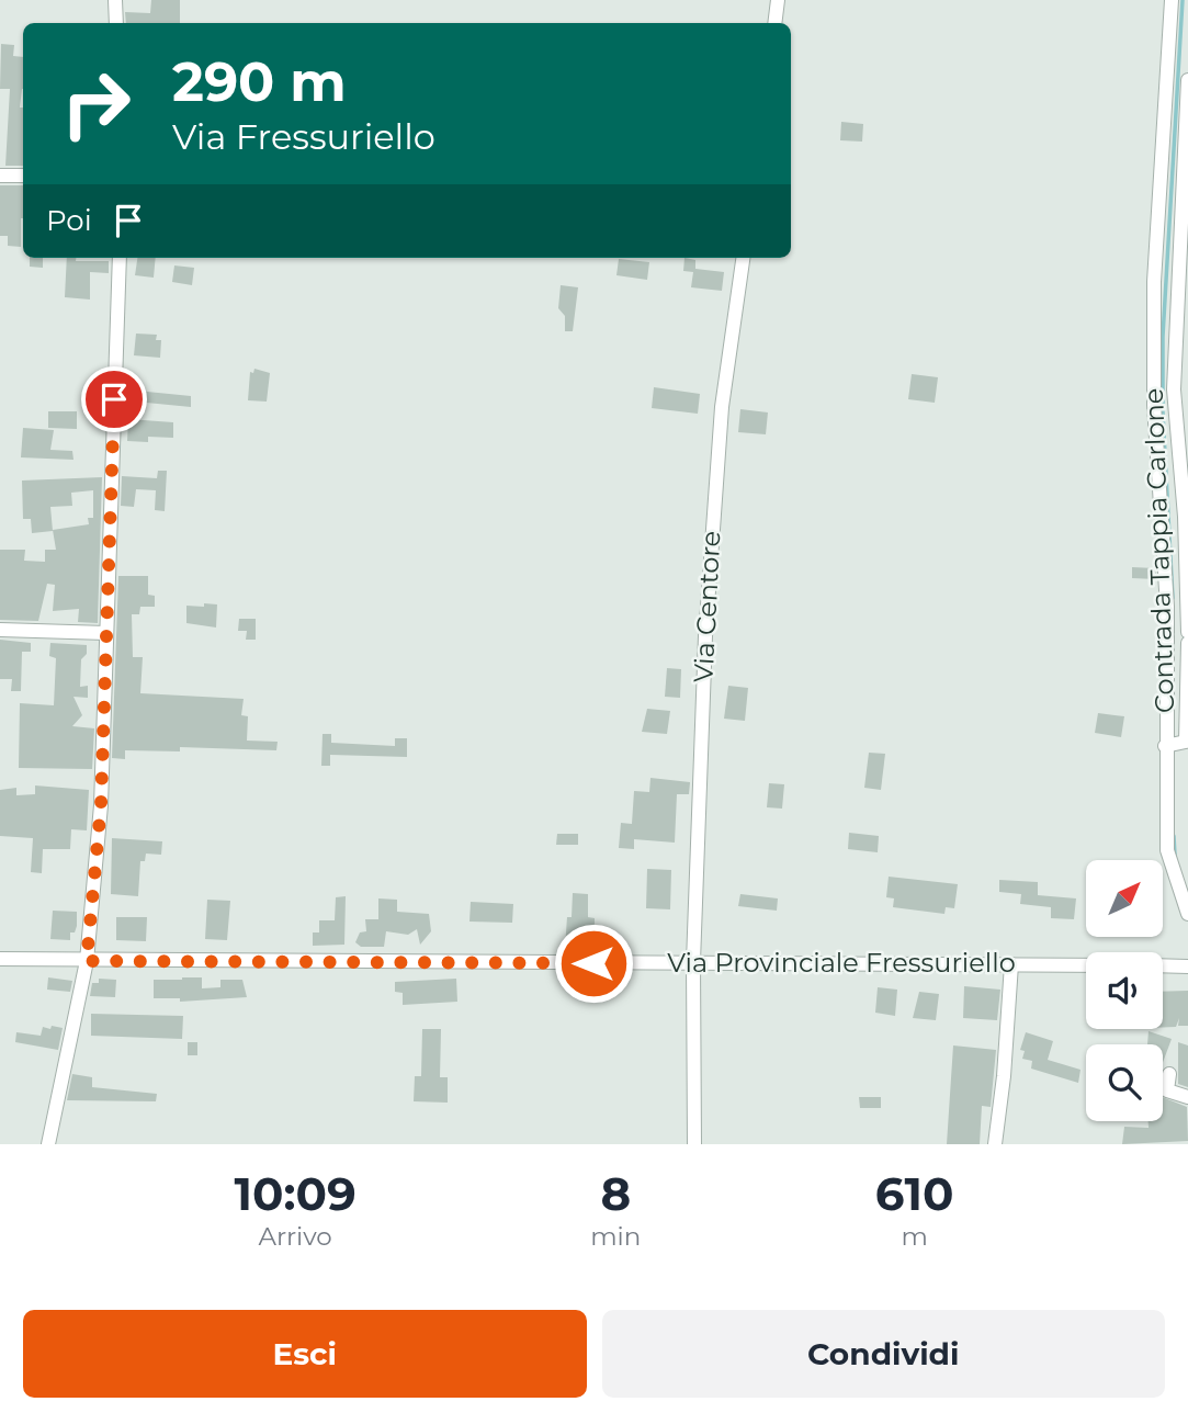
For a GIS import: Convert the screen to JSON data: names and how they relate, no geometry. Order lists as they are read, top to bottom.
{
  "streets": {
    "street": ["Contrada Tappia Carlone", "Via Centore", "Via Provinciale Fressuriello"]
  },
  "crossings": [
    ["Via Centore", "Via Provinciale Fressuriello"]
  ],
  "north": "top right",
  "page": {
    "turn": ["290 m", "Via Fressuriello"],
    "then": "Poi",
    "eta": [
      "10:09",
      "Arrivo",
      "8",
      "min",
      "610",
      "m"
    ],
    "buttons": ["Esci", "Condividi"]
  }
}
